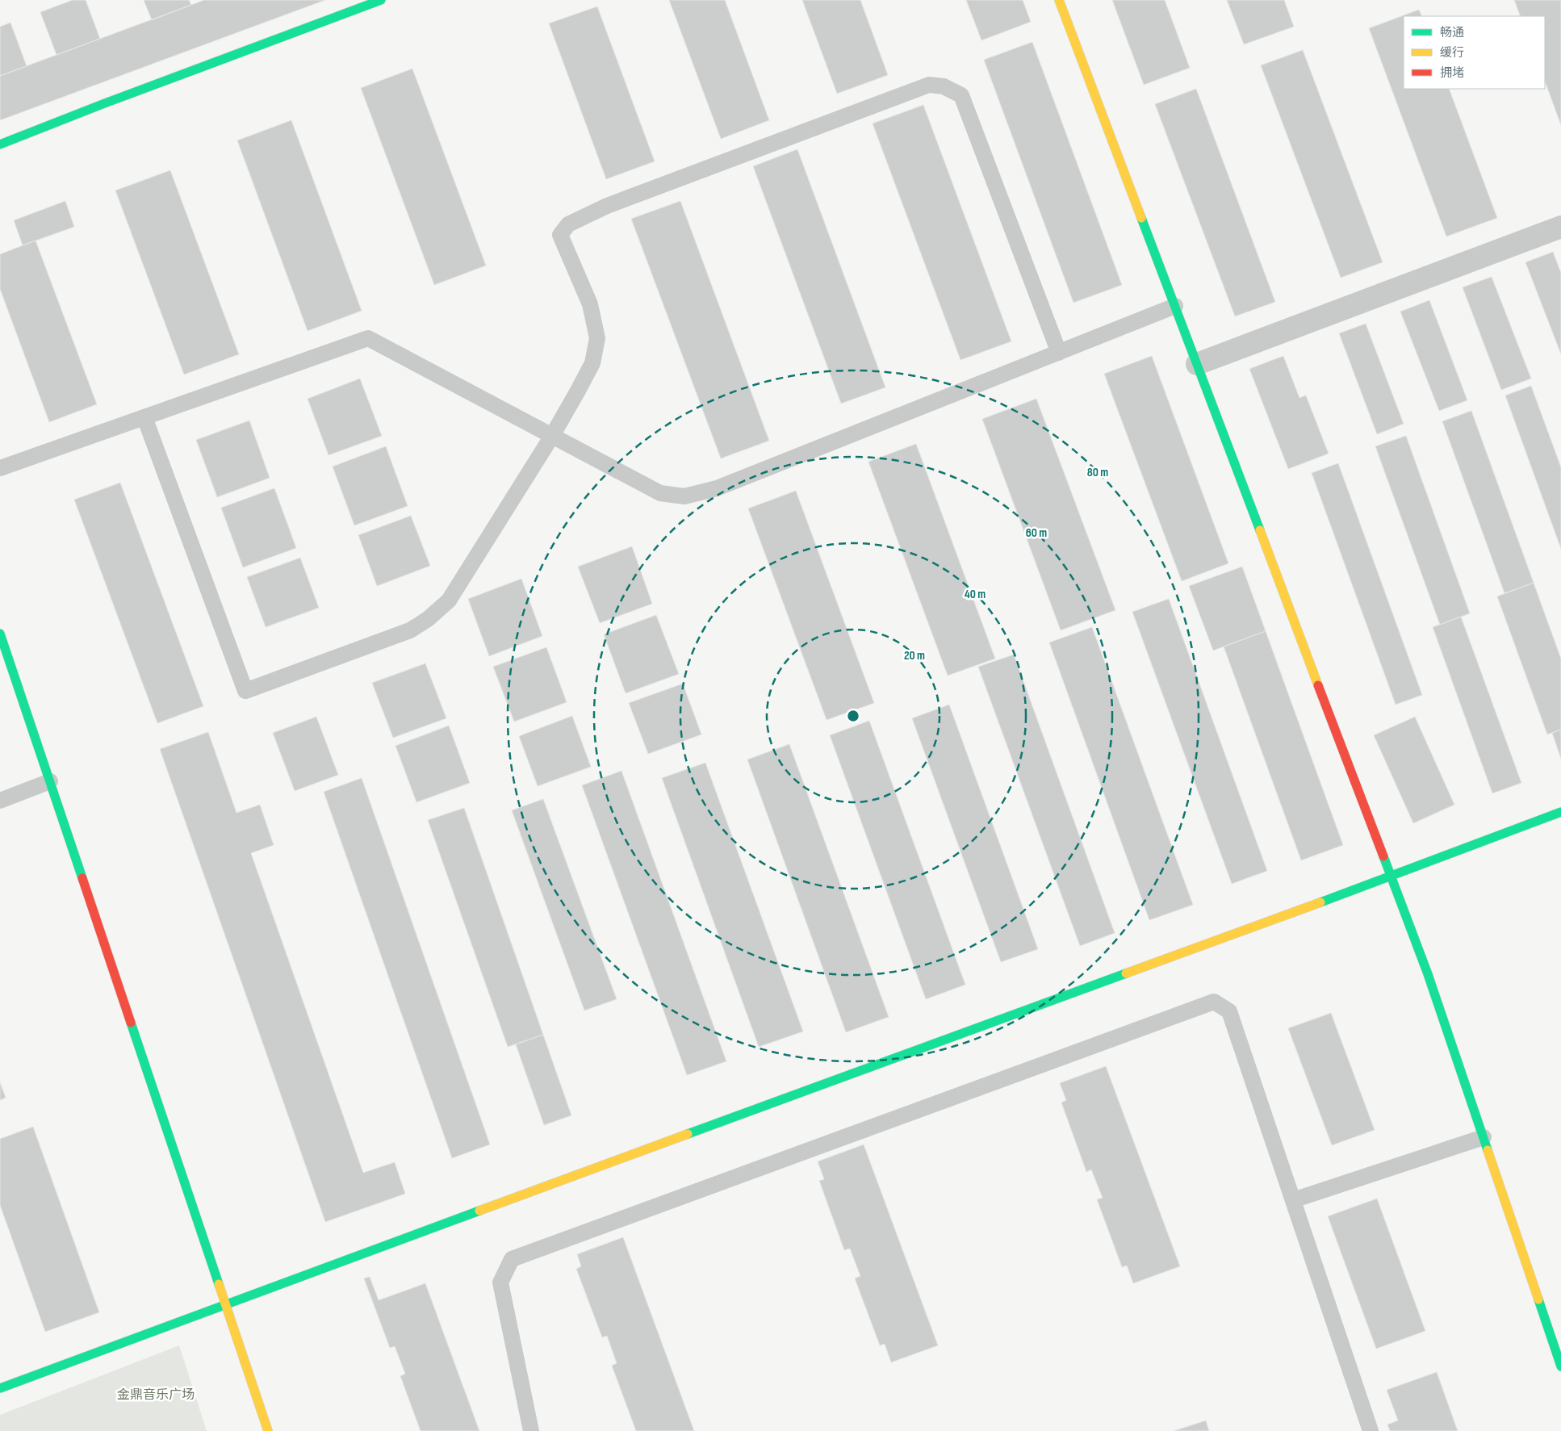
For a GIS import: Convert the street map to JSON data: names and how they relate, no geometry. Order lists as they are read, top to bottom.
{
  "parks": ["金鼎音乐广场"],
  "legend": ["畅通", "缓行", "拥堵"],
  "rings": [
    "80 m",
    "60 m",
    "40 m",
    "20 m"
  ]
}
